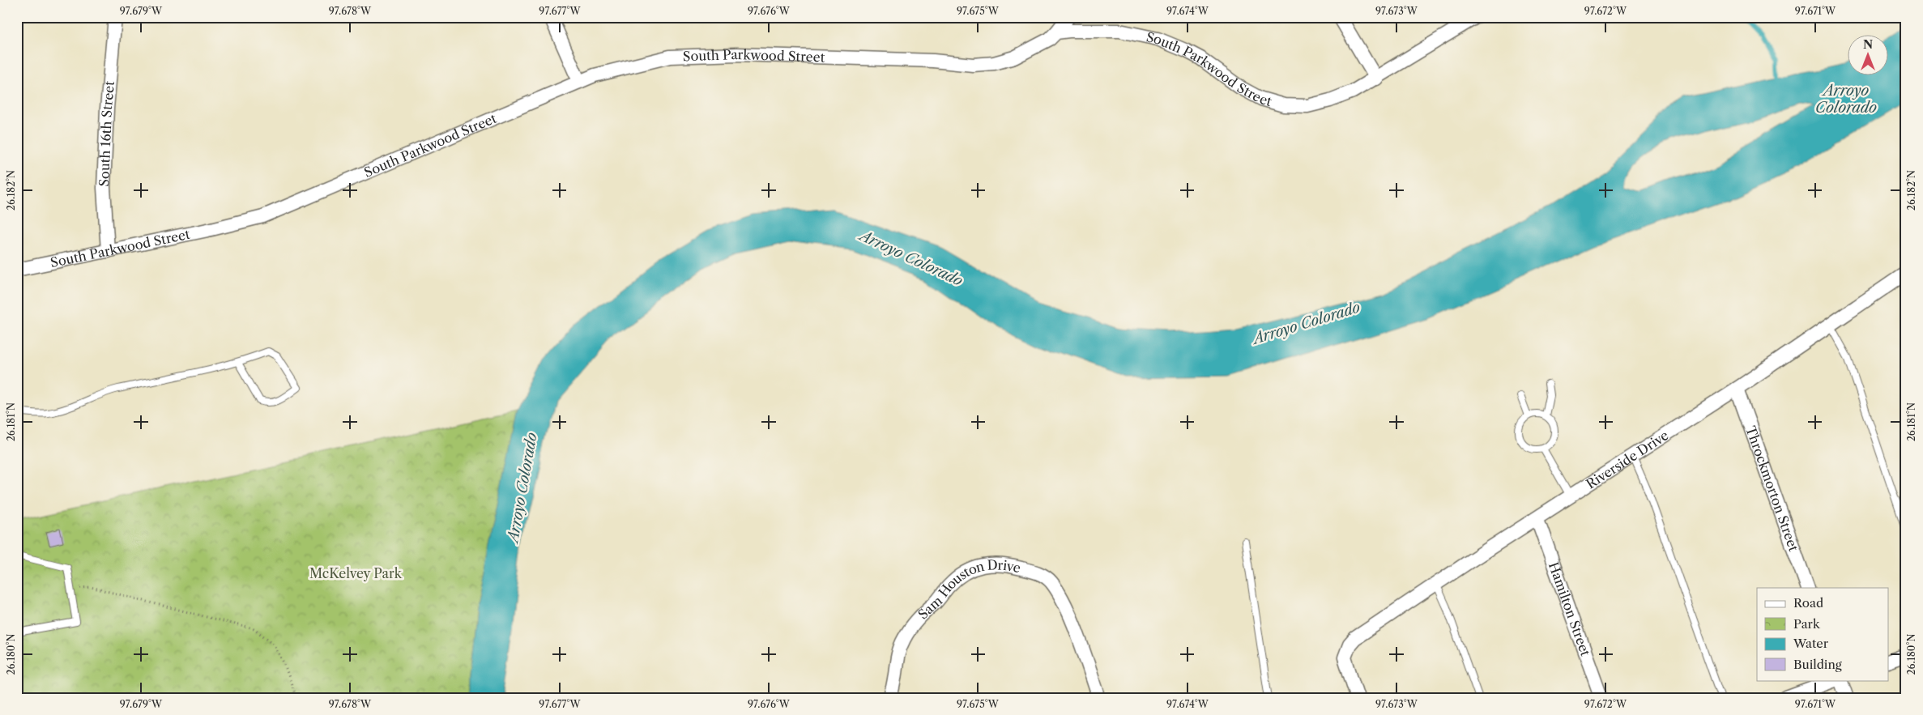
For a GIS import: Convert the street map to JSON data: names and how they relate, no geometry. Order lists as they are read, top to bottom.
{
  "streets": {
    "street": [
      "South Parkwood Street",
      "South 16th Street",
      "Riverside Drive",
      "Throckmorton Street",
      "Sam Houston Drive",
      "Hamilton Street"
    ]
  },
  "crossings": [
    ["South Parkwood Street", "South 16th Street"],
    ["Riverside Drive", "Throckmorton Street"],
    ["Riverside Drive", "Hamilton Street"]
  ],
  "water": ["Arroyo Colorado"],
  "parks": ["McKelvey Park"],
  "legend": [
    "Road",
    "Park",
    "Water",
    "Building"
  ],
  "north": "top",
  "coordinates": [
    "97.679°W",
    "97.678°W",
    "97.677°W",
    "97.676°W",
    "97.675°W",
    "97.674°W",
    "97.673°W",
    "97.672°W",
    "97.671°W",
    "26.182°N",
    "26.181°N",
    "26.180°N"
  ]
}
